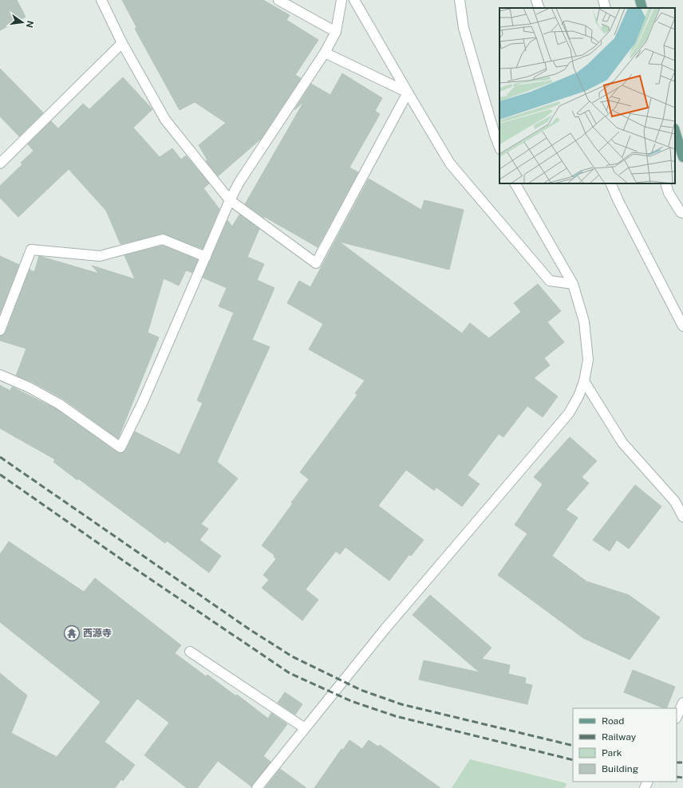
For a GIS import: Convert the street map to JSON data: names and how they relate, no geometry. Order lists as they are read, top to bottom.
{
  "places": {
    "temple": ["西源寺"]
  },
  "legend": [
    "Road",
    "Railway",
    "Park",
    "Building"
  ],
  "north": "right"
}
